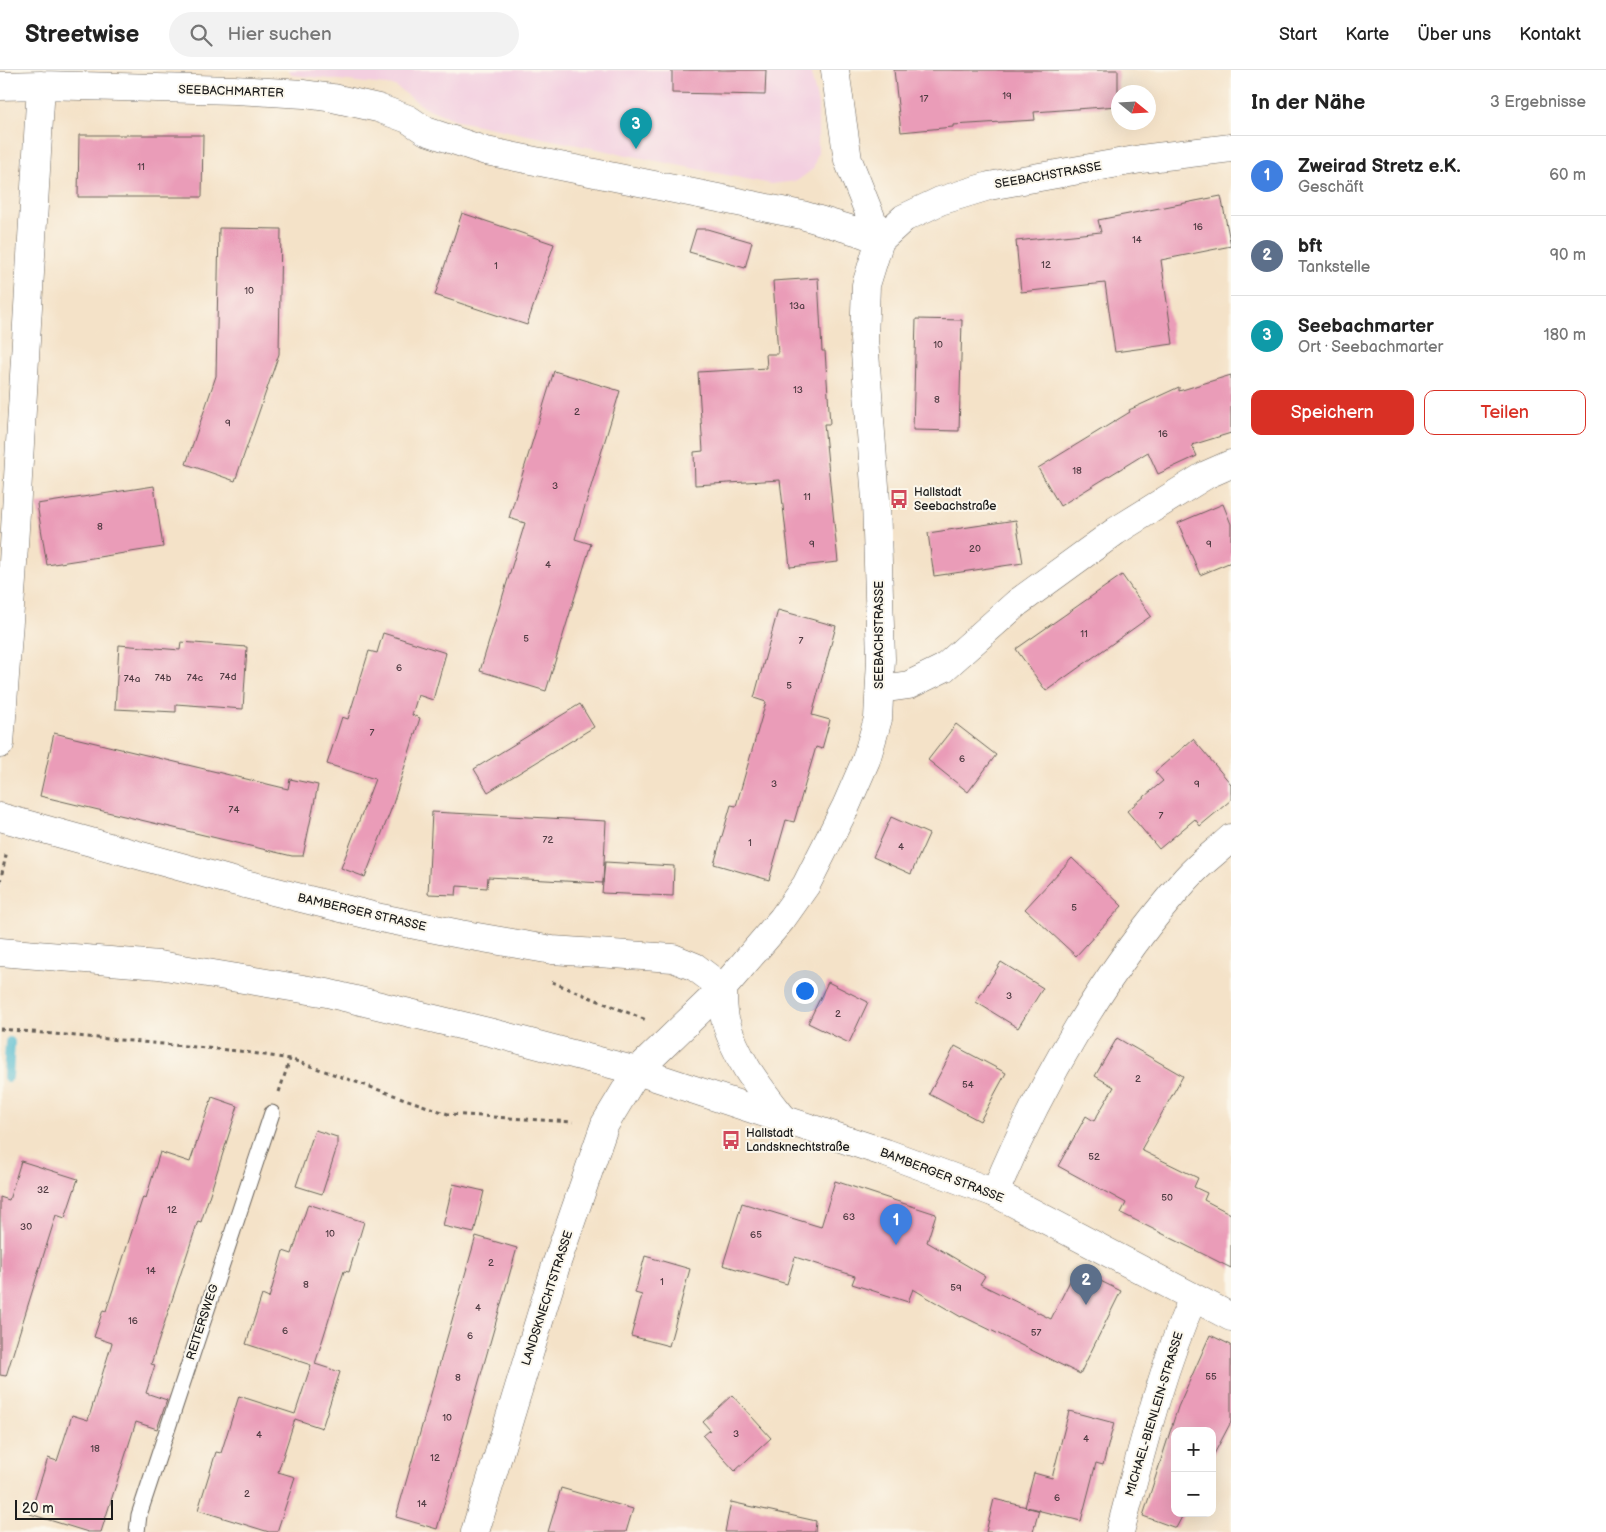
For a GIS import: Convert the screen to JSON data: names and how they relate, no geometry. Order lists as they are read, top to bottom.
{
  "streets": {
    "street": [
      "SEEBACHMARTER",
      "SEEBACHSTRASSE",
      "BAMBERGER STRASSE",
      "LANDSKNECHTSTRASSE",
      "MICHAEL-BIENLEIN-STRASSE"
    ],
    "lane": ["REITERSWEG"]
  },
  "crossings": [
    ["SEEBACHMARTER", "SEEBACHSTRASSE"],
    ["SEEBACHSTRASSE", "BAMBERGER STRASSE"],
    ["SEEBACHSTRASSE", "LANDSKNECHTSTRASSE"],
    ["BAMBERGER STRASSE", "LANDSKNECHTSTRASSE"],
    ["BAMBERGER STRASSE", "MICHAEL-BIENLEIN-STRASSE"]
  ],
  "places": {
    "bus stop": ["Hallstadt Seebachstraße", "Hallstadt Landsknechtstraße"]
  },
  "house_numbers": [
    "19",
    "17",
    "11",
    "16",
    "14",
    "12",
    "1",
    "10",
    "13a",
    "10",
    "13",
    "8",
    "2",
    "9",
    "16",
    "18",
    "3",
    "11",
    "8",
    "9",
    "9",
    "20",
    "4",
    "11",
    "5",
    "7",
    "6",
    "74d",
    "74b",
    "74c",
    "74a",
    "5",
    "7",
    "6",
    "3",
    "9",
    "74",
    "7",
    "72",
    "1",
    "4",
    "5",
    "3",
    "2",
    "2",
    "54",
    "52",
    "32",
    "50",
    "12",
    "63",
    "30",
    "10",
    "65",
    "2",
    "14",
    "1",
    "8",
    "59",
    "4",
    "16",
    "6",
    "57",
    "6",
    "55",
    "8",
    "10",
    "3",
    "4",
    "4",
    "18",
    "12",
    "2",
    "6",
    "14"
  ],
  "scale_bar": "20 m",
  "north": "right",
  "page": {
    "header": "Streetwise",
    "search": "Hier suchen",
    "nav": [
      "Start",
      "Karte",
      "Über uns",
      "Kontakt"
    ],
    "heading": ["In der Nähe", "3 Ergebnisse"],
    "pins": ["3", "1", "2"],
    "list": [
      {
        "mark": "1",
        "name": "Zweirad Stretz e.K.",
        "note": "Geschäft",
        "value": "60 m"
      },
      {
        "mark": "2",
        "name": "bft",
        "note": "Tankstelle",
        "value": "90 m"
      },
      {
        "mark": "3",
        "name": "Seebachmarter",
        "note": "Ort · Seebachmarter",
        "value": "180 m"
      }
    ],
    "buttons": ["Speichern", "Teilen"],
    "map_buttons": ["+", "−"],
    "scale": "20 m"
  }
}
